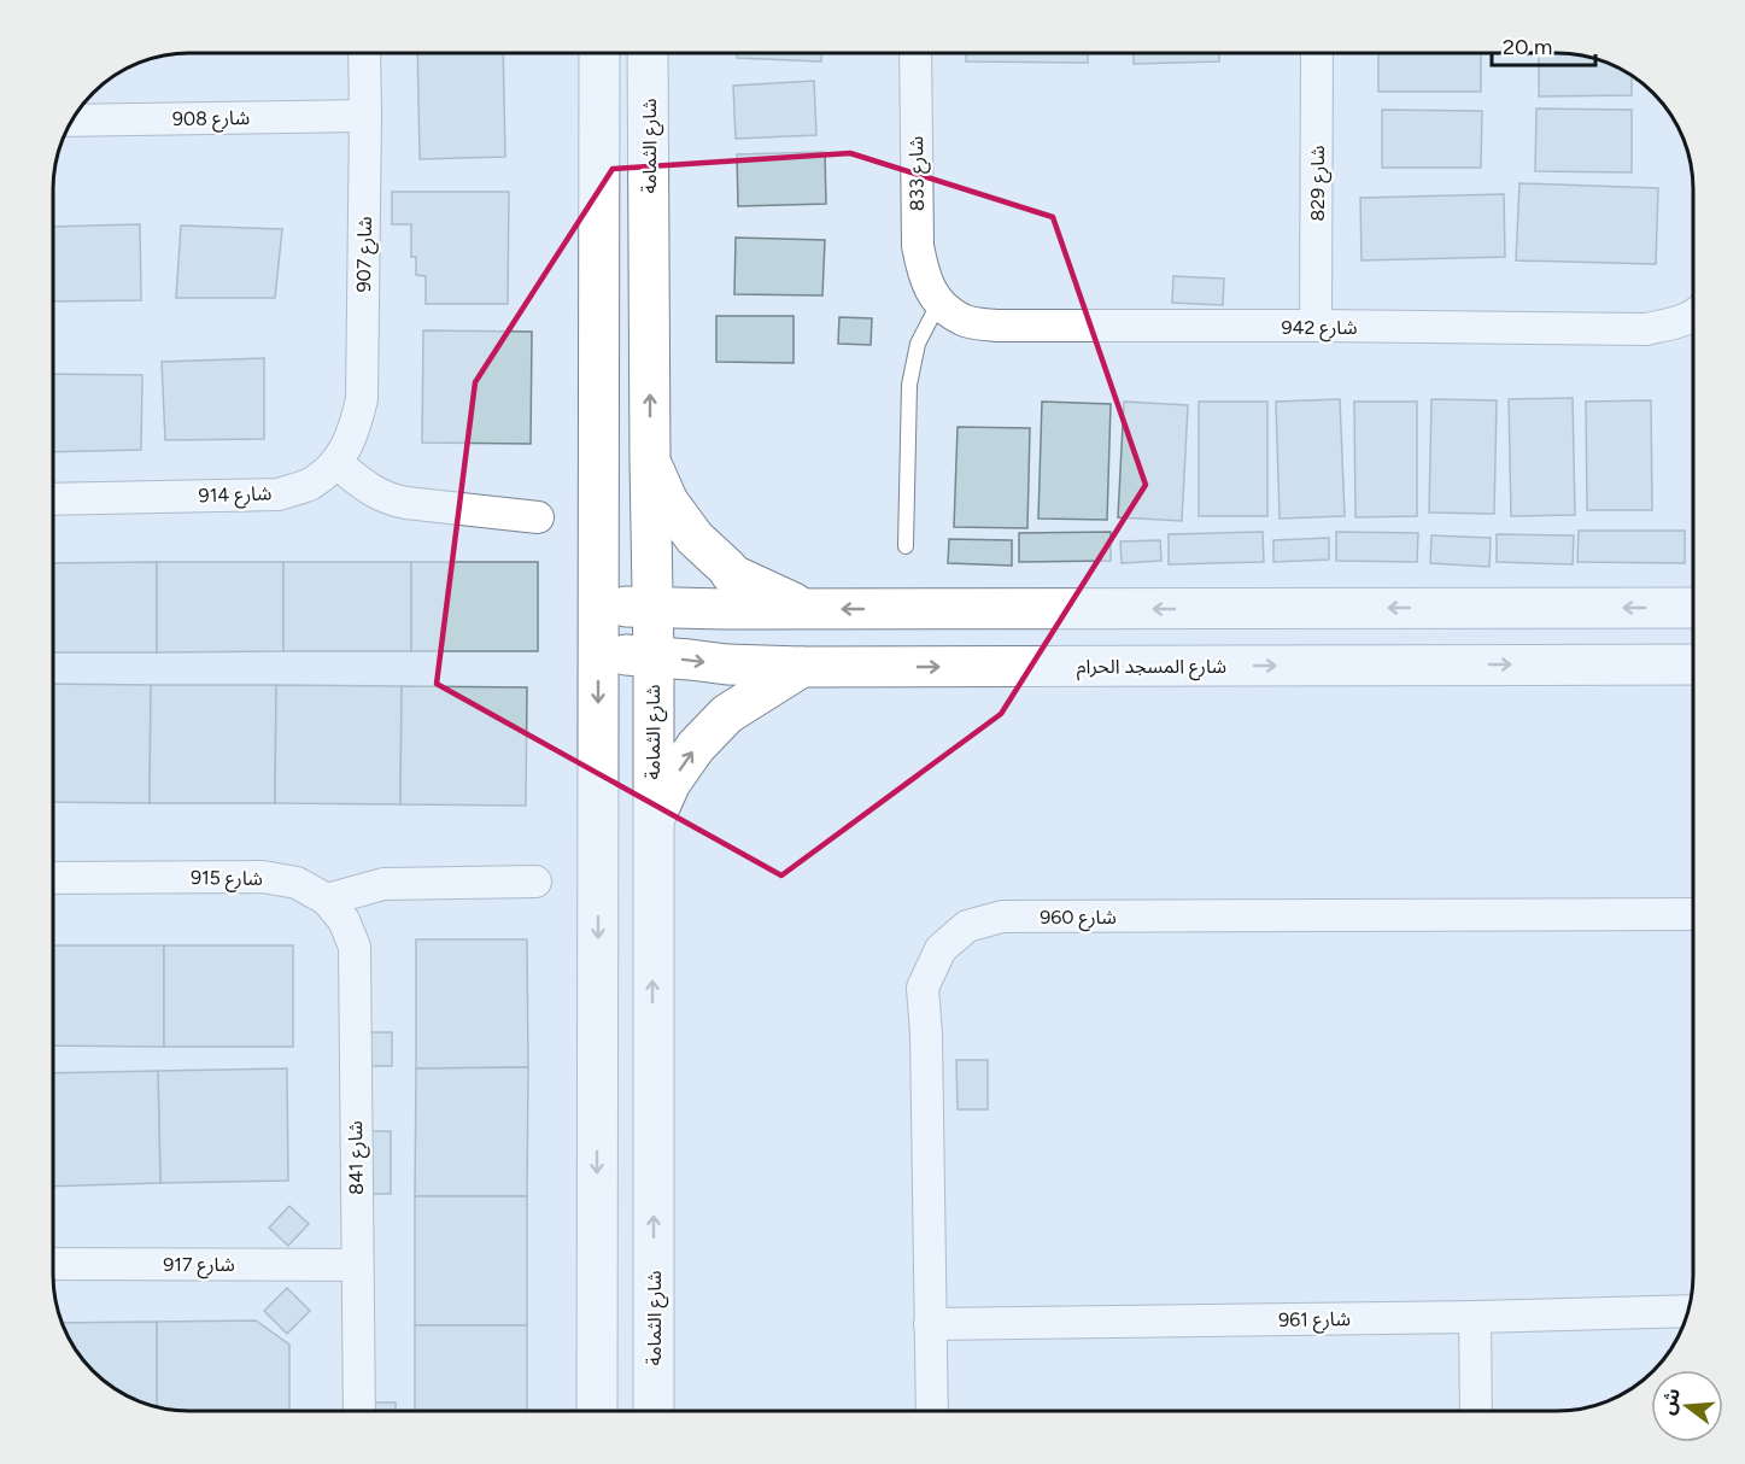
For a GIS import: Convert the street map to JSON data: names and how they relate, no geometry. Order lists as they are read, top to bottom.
{
  "streets": {
    "street": [
      "شارع 908",
      "شارع الثمامة",
      "شارع 833",
      "شارع 829",
      "شارع 907",
      "شارع 942",
      "شارع 914",
      "شارع المسجد الحرام",
      "شارع 915",
      "شارع 960",
      "شارع 841",
      "شارع 917",
      "شارع 961"
    ]
  },
  "crossings": [
    ["شارع 908", "شارع 907"],
    ["شارع الثمامة", "شارع المسجد الحرام"],
    ["شارع 833", "شارع 942"],
    ["شارع 829", "شارع 942"],
    ["شارع 907", "شارع 914"],
    ["شارع 915", "شارع 841"],
    ["شارع 960", "شارع 961"],
    ["شارع 841", "شارع 917"]
  ],
  "scale_bar": "20 m",
  "north": "left"
}
